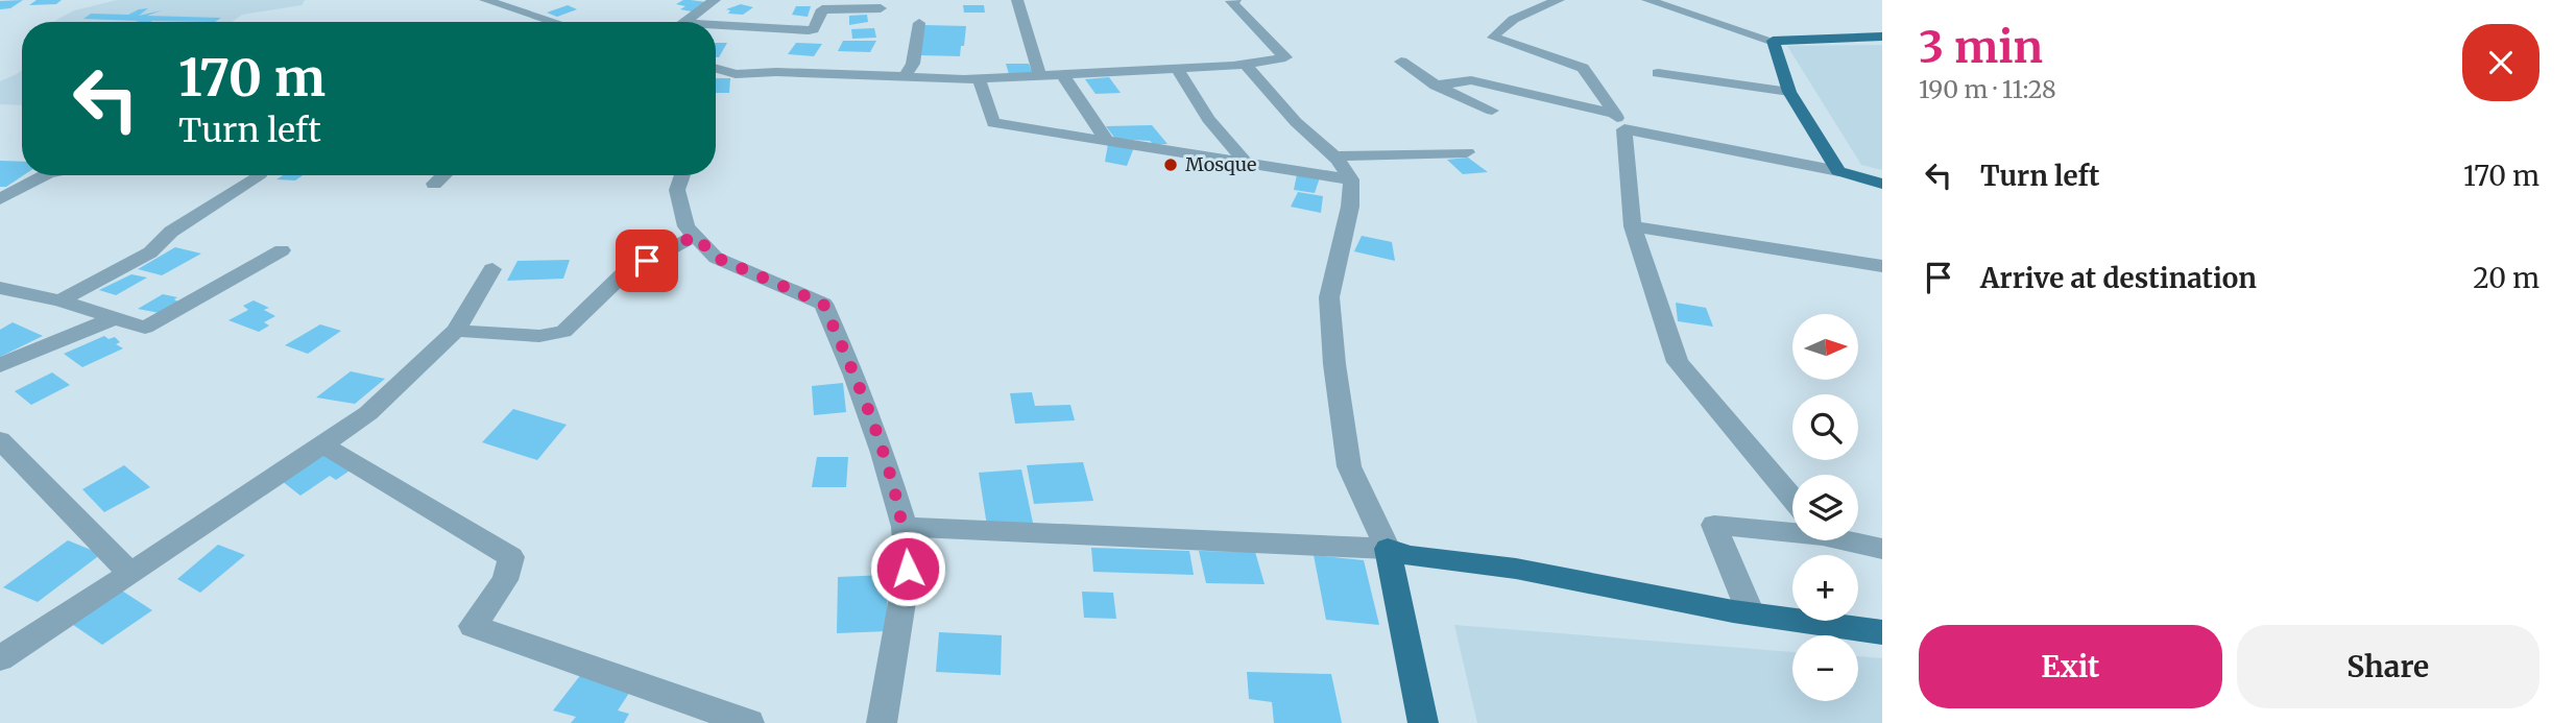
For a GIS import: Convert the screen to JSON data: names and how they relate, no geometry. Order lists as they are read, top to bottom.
{
  "places": ["Mosque"],
  "north": "right",
  "page": {
    "heading": ["3 min", "190 m · 11:28"],
    "turn": ["170 m", "Turn left"],
    "list": [
      {
        "name": "Turn left",
        "value": "170 m"
      },
      {
        "name": "Arrive at destination",
        "value": "20 m"
      }
    ],
    "map_buttons": ["+", "−"],
    "buttons": ["Exit", "Share"]
  }
}
